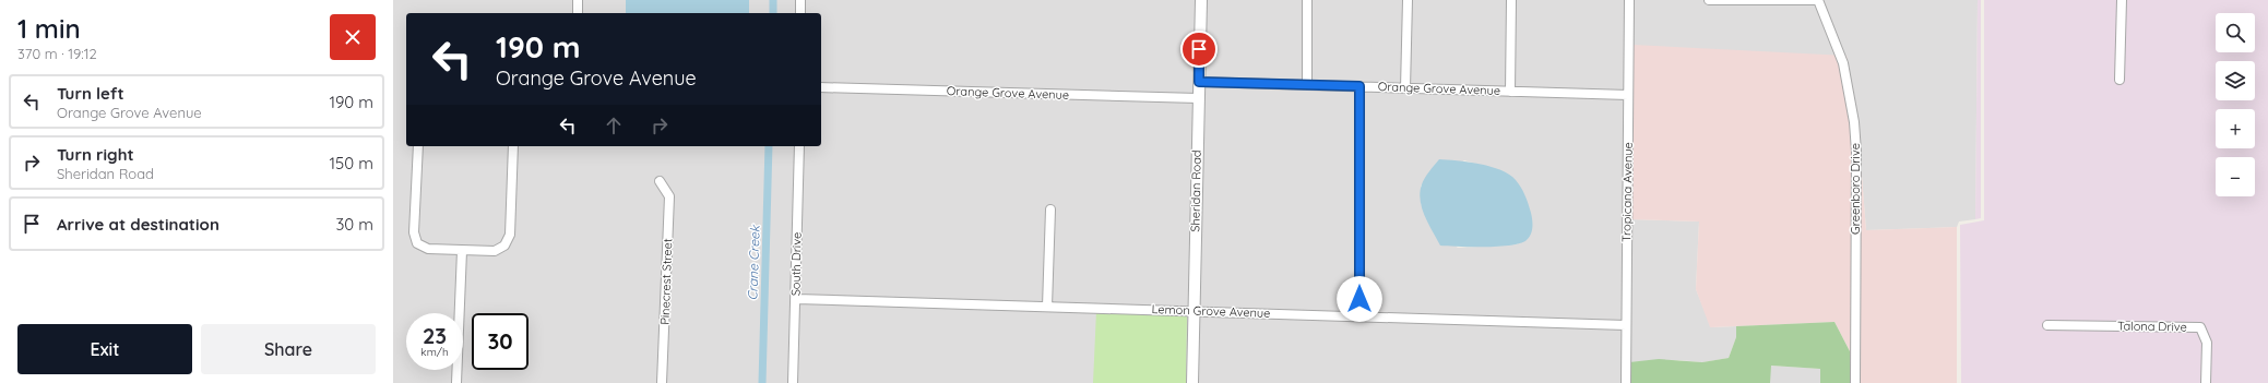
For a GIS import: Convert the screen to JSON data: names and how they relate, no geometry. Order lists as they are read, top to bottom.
{
  "streets": {
    "street": [
      "Orange Grove Avenue",
      "Greenboro Drive",
      "Sheridan Road",
      "Tropicana Avenue",
      "South Drive",
      "Pinecrest Street",
      "Lemon Grove Avenue",
      "Talona Drive"
    ]
  },
  "crossings": [
    ["Orange Grove Avenue", "Sheridan Road"],
    ["Orange Grove Avenue", "Tropicana Avenue"],
    ["Sheridan Road", "Lemon Grove Avenue"],
    ["Tropicana Avenue", "Lemon Grove Avenue"],
    ["South Drive", "Lemon Grove Avenue"]
  ],
  "water": ["Crane Creek"],
  "page": {
    "heading": ["1 min", "370 m · 19:12"],
    "map_buttons": ["+", "−"],
    "turn": ["190 m", "Orange Grove Avenue"],
    "list": [
      {
        "name": "Turn left",
        "note": "Orange Grove Avenue",
        "value": "190 m"
      },
      {
        "name": "Turn right",
        "note": "Sheridan Road",
        "value": "150 m"
      },
      {
        "name": "Arrive at destination",
        "value": "30 m"
      }
    ],
    "speed": "23 km/h",
    "limit": "30",
    "buttons": ["Exit", "Share"]
  }
}
